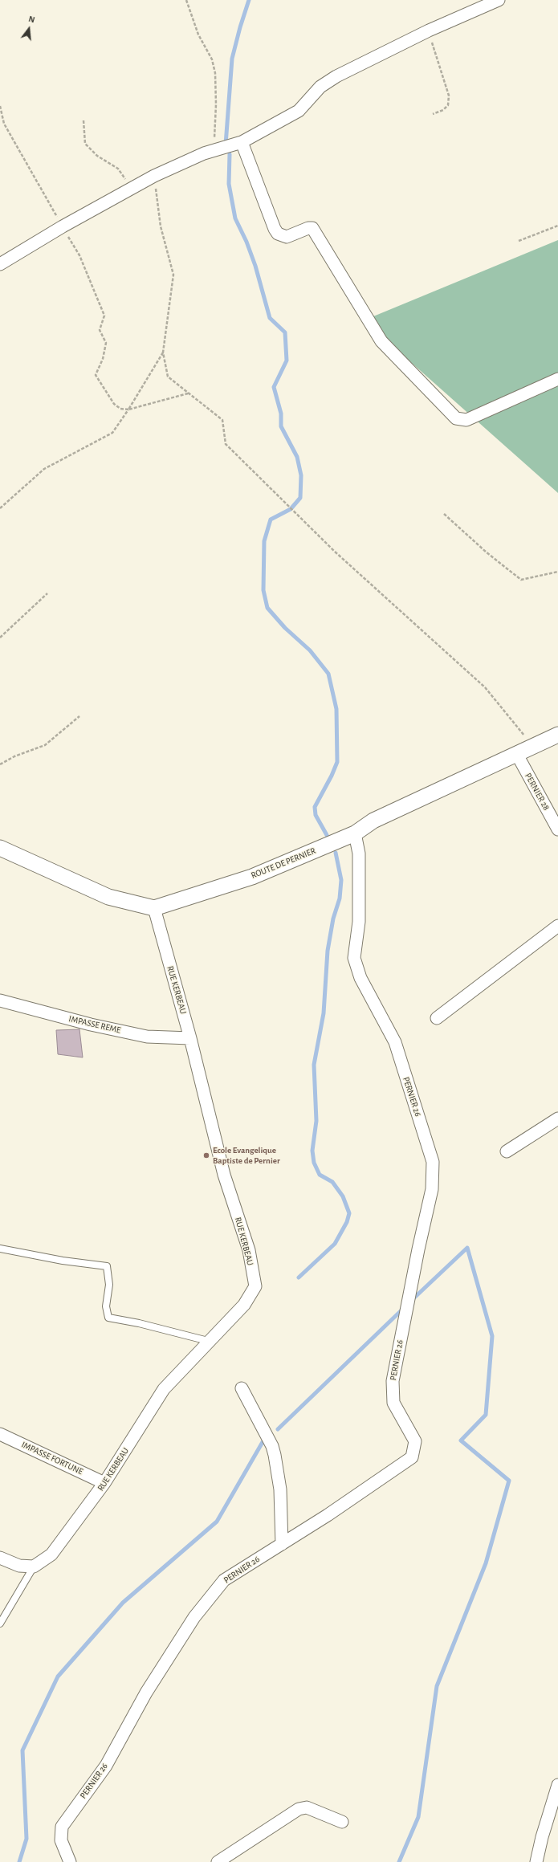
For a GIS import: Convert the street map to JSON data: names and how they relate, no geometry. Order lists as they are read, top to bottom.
{
  "streets": {
    "street": [
      "PERNIER 28",
      "ROUTE DE PERNIER",
      "RUE KERBEAU",
      "IMPASSE REME",
      "PERNIER 26",
      "IMPASSE FORTUNE"
    ]
  },
  "crossings": [
    ["PERNIER 28", "ROUTE DE PERNIER"],
    ["ROUTE DE PERNIER", "RUE KERBEAU"],
    ["ROUTE DE PERNIER", "PERNIER 26"],
    ["RUE KERBEAU", "IMPASSE REME"],
    ["RUE KERBEAU", "IMPASSE FORTUNE"]
  ],
  "places": ["Ecole Evangelique Baptiste de Pernier"],
  "north": "top"
}
